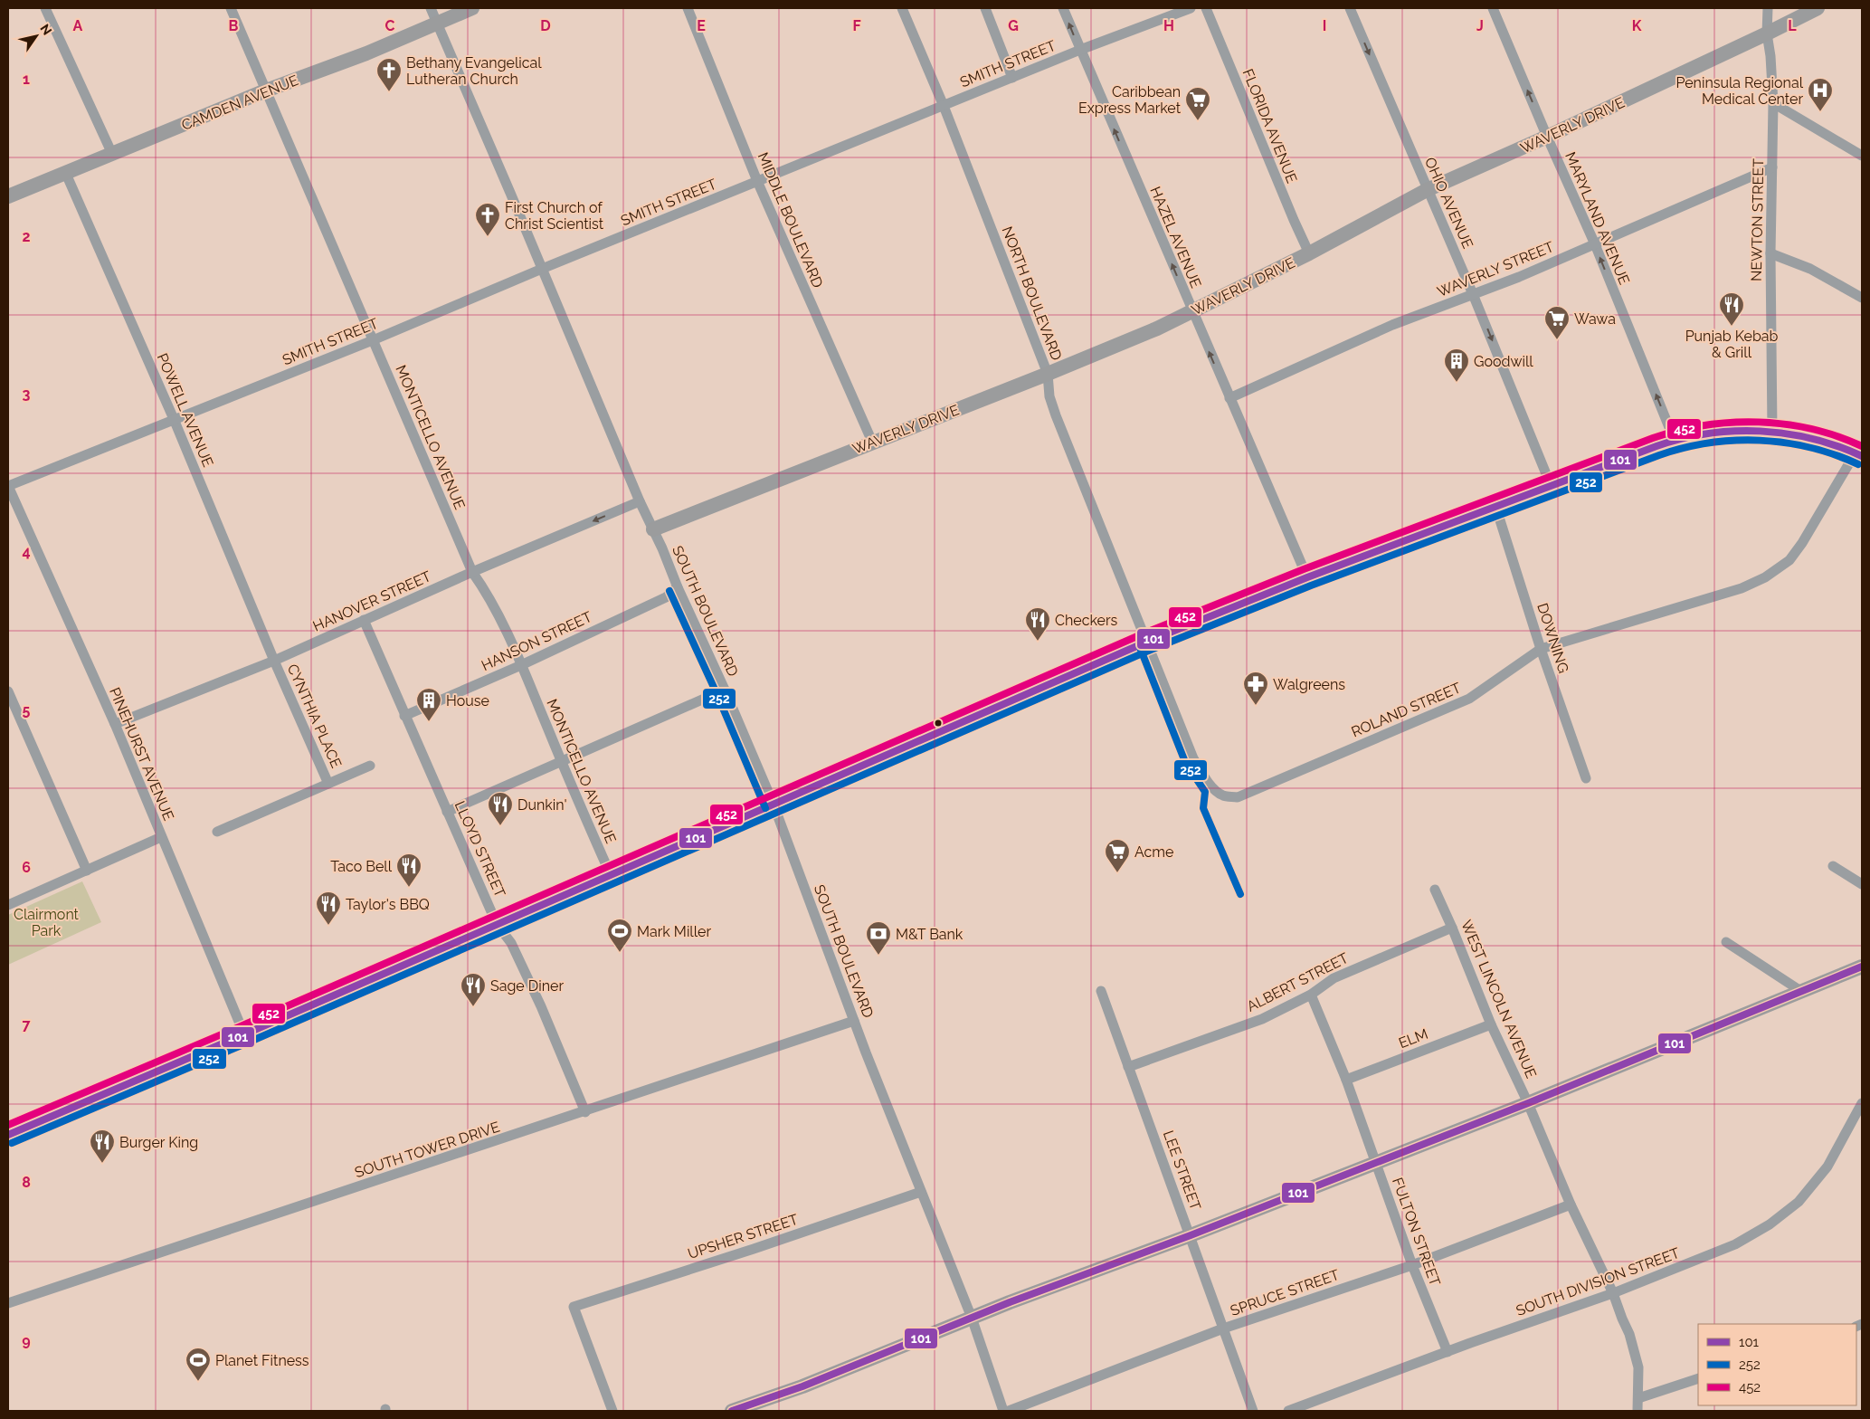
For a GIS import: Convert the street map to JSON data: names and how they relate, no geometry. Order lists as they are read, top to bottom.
{
  "streets": {
    "street": [
      "SMITH STREET",
      "CAMDEN AVENUE",
      "WAVERLY DRIVE",
      "FLORIDA AVENUE",
      "OHIO AVENUE",
      "MARYLAND AVENUE",
      "MIDDLE BOULEVARD",
      "NEWTON STREET",
      "HAZEL AVENUE",
      "WAVERLY STREET",
      "NORTH BOULEVARD",
      "POWELL AVENUE",
      "MONTICELLO AVENUE",
      "HANOVER STREET",
      "SOUTH BOULEVARD",
      "DOWNING",
      "HANSON STREET",
      "ROLAND STREET",
      "CYNTHIA PLACE",
      "PINEHURST AVENUE",
      "LLOYD STREET",
      "ALBERT STREET",
      "WEST LINCOLN AVENUE",
      "ELM",
      "SOUTH TOWER DRIVE",
      "LEE STREET",
      "FULTON STREET",
      "UPSHER STREET",
      "SOUTH DIVISION STREET",
      "SPRUCE STREET"
    ]
  },
  "crossings": [
    ["SMITH STREET", "MIDDLE BOULEVARD"],
    ["SMITH STREET", "HAZEL AVENUE"],
    ["SMITH STREET", "NORTH BOULEVARD"],
    ["SMITH STREET", "POWELL AVENUE"],
    ["SMITH STREET", "MONTICELLO AVENUE"],
    ["SMITH STREET", "SOUTH BOULEVARD"],
    ["SMITH STREET", "PINEHURST AVENUE"],
    ["CAMDEN AVENUE", "POWELL AVENUE"],
    ["CAMDEN AVENUE", "MONTICELLO AVENUE"],
    ["CAMDEN AVENUE", "SOUTH BOULEVARD"],
    ["WAVERLY DRIVE", "FLORIDA AVENUE"],
    ["WAVERLY DRIVE", "OHIO AVENUE"],
    ["WAVERLY DRIVE", "MARYLAND AVENUE"],
    ["WAVERLY DRIVE", "MIDDLE BOULEVARD"],
    ["WAVERLY DRIVE", "NEWTON STREET"],
    ["WAVERLY DRIVE", "HAZEL AVENUE"],
    ["WAVERLY DRIVE", "NORTH BOULEVARD"],
    ["WAVERLY DRIVE", "SOUTH BOULEVARD"],
    ["OHIO AVENUE", "WAVERLY STREET"],
    ["MARYLAND AVENUE", "WAVERLY STREET"],
    ["NEWTON STREET", "WAVERLY STREET"],
    ["HAZEL AVENUE", "WAVERLY STREET"],
    ["NORTH BOULEVARD", "ROLAND STREET"],
    ["POWELL AVENUE", "HANOVER STREET"],
    ["POWELL AVENUE", "CYNTHIA PLACE"],
    ["MONTICELLO AVENUE", "HANOVER STREET"],
    ["MONTICELLO AVENUE", "HANSON STREET"],
    ["HANOVER STREET", "SOUTH BOULEVARD"],
    ["HANOVER STREET", "CYNTHIA PLACE"],
    ["HANOVER STREET", "PINEHURST AVENUE"],
    ["HANOVER STREET", "LLOYD STREET"],
    ["SOUTH BOULEVARD", "HANSON STREET"],
    ["SOUTH BOULEVARD", "SOUTH TOWER DRIVE"],
    ["SOUTH BOULEVARD", "UPSHER STREET"],
    ["DOWNING", "ROLAND STREET"],
    ["HANSON STREET", "LLOYD STREET"],
    ["LLOYD STREET", "SOUTH TOWER DRIVE"],
    ["ALBERT STREET", "WEST LINCOLN AVENUE"],
    ["ALBERT STREET", "LEE STREET"],
    ["ALBERT STREET", "FULTON STREET"],
    ["WEST LINCOLN AVENUE", "ELM"],
    ["WEST LINCOLN AVENUE", "SOUTH DIVISION STREET"],
    ["WEST LINCOLN AVENUE", "SPRUCE STREET"],
    ["ELM", "FULTON STREET"],
    ["LEE STREET", "SPRUCE STREET"],
    ["FULTON STREET", "SOUTH DIVISION STREET"],
    ["FULTON STREET", "SPRUCE STREET"]
  ],
  "one_way": ["OHIO AVENUE", "MARYLAND AVENUE", "HAZEL AVENUE"],
  "parks": ["Clairmont Park"],
  "places": {
    "church": ["Bethany Evangelical Lutheran Church", "First Church of Christ Scientist"],
    "hospital": ["Peninsula Regional Medical Center"],
    "supermarket": ["Caribbean Express Market", "Wawa", "Acme"],
    "restaurant": [
      "Punjab Kebab & Grill",
      "Checkers",
      "Dunkin'",
      "Taco Bell",
      "Taylor's BBQ",
      "Sage Diner",
      "Burger King"
    ],
    "building": ["Goodwill", "House"],
    "pharmacy": ["Walgreens"],
    "sports": ["Mark Miller", "Planet Fitness"],
    "bank": ["M&T Bank"]
  },
  "lines": ["transit line 452", "transit line 101", "transit line 252"],
  "legend": ["101", "252", "452"],
  "north": "top right",
  "grid": {
    "columns": [
      "A",
      "B",
      "C",
      "D",
      "E",
      "F",
      "G",
      "H",
      "I",
      "J",
      "K",
      "L"
    ],
    "rows": [
      "1",
      "2",
      "3",
      "4",
      "5",
      "6",
      "7",
      "8",
      "9"
    ]
  }
}
